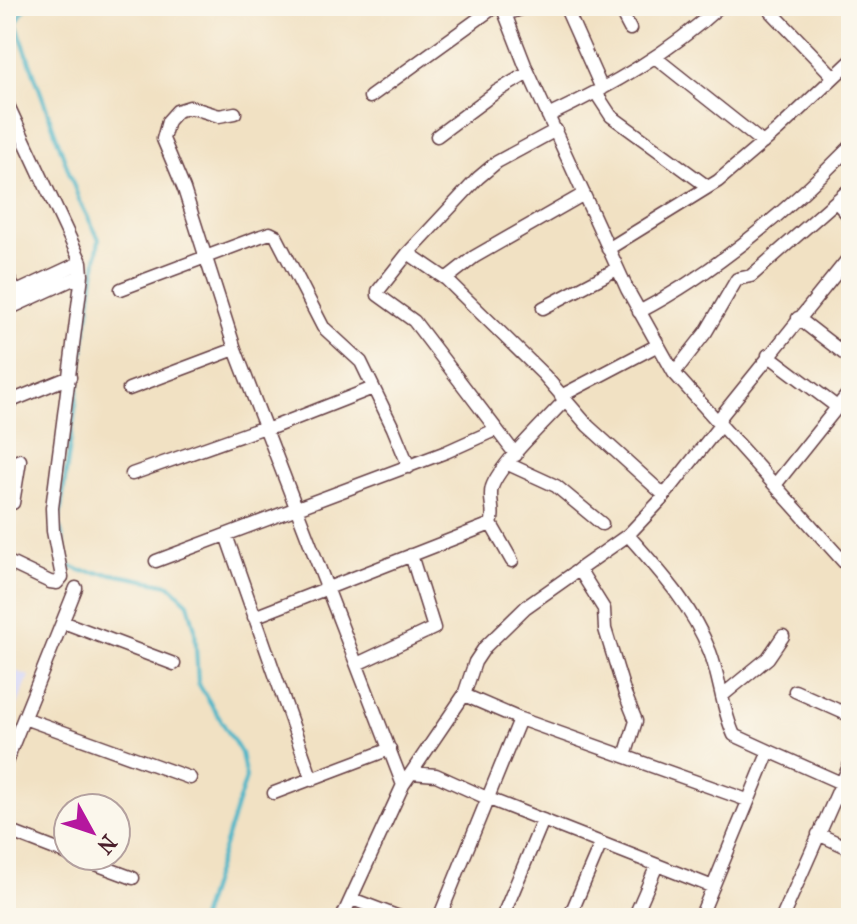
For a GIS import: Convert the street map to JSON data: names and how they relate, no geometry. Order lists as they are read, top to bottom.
{
  "north": "bottom right"
}
